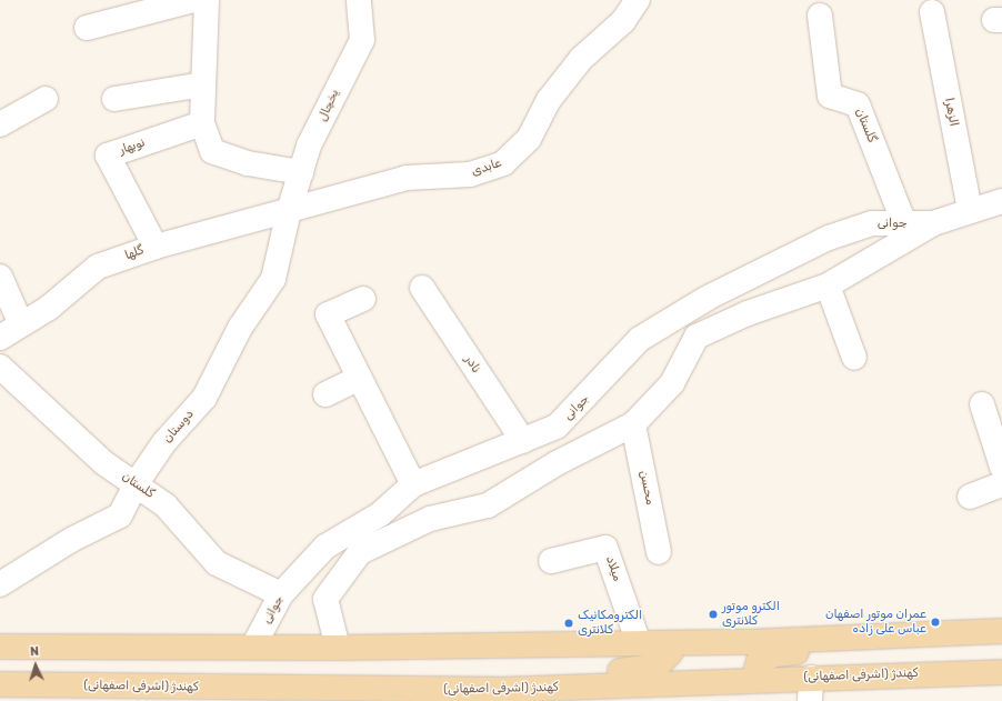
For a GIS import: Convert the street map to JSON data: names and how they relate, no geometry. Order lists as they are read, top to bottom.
{
  "streets": {
    "main road": ["کهندژ (اشرفی اصفهانی)"],
    "street": [
      "یخچال",
      "الزهرا",
      "گلستان",
      "نوبهار",
      "عابدی",
      "جوانی",
      "گلها",
      "نادر",
      "دوستان",
      "محسن",
      "میلاد"
    ]
  },
  "crossings": [
    ["یخچال", "عابدی"],
    ["یخچال", "گلها"],
    ["یخچال", "دوستان"],
    ["الزهرا", "جوانی"],
    ["گلستان", "جوانی"],
    ["گلستان", "دوستان"],
    ["نوبهار", "گلها"],
    ["عابدی", "گلها"],
    ["عابدی", "دوستان"],
    ["جوانی", "نادر"],
    ["جوانی", "محسن"],
    ["گلها", "دوستان"]
  ],
  "places": ["الکترو موتور کلانتری", "عمران موتور اصفهان عباس علی زاده", "الکترومکانیک کلانتری"],
  "north": "top"
}
